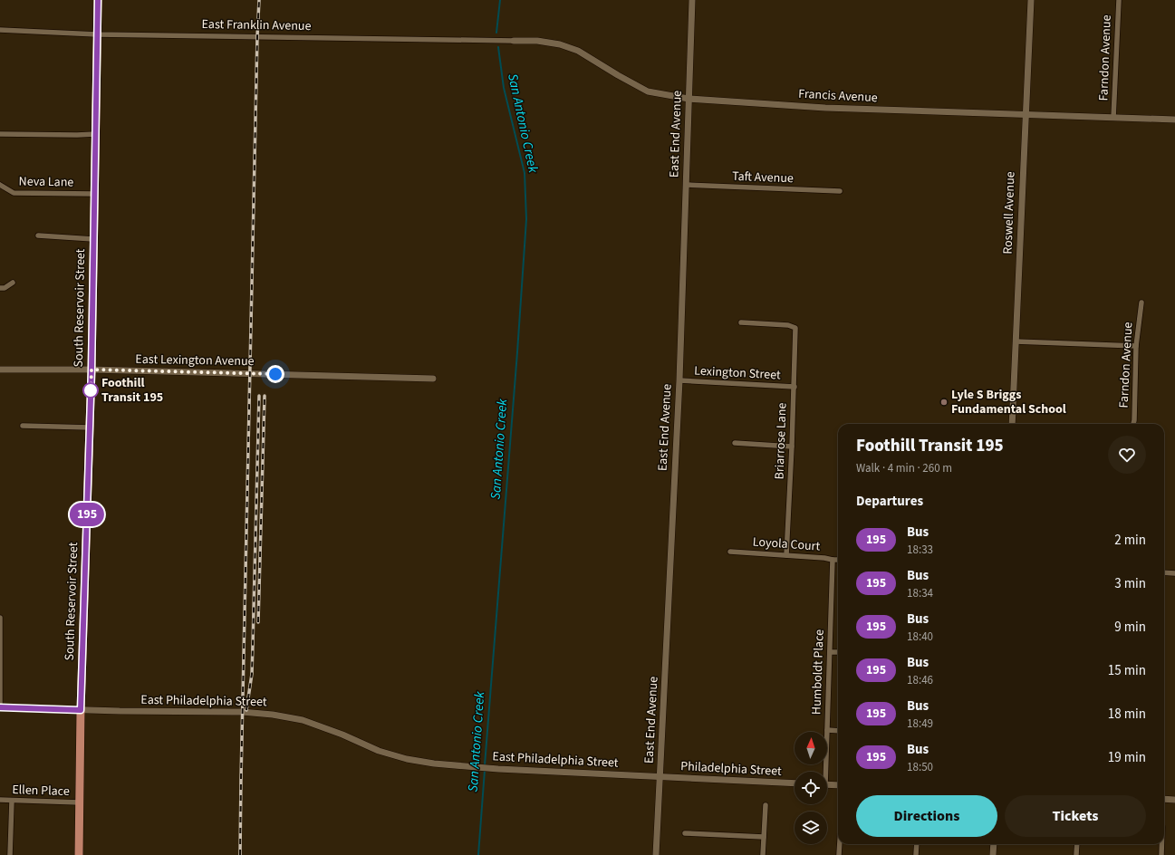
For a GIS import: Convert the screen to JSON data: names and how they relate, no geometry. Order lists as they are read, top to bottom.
{
  "streets": {
    "main road": ["South Reservoir Street"],
    "street": [
      "East Franklin Avenue",
      "Farndon Avenue",
      "Francis Avenue",
      "East End Avenue",
      "Taft Avenue",
      "Neva Lane",
      "Roswell Avenue",
      "East Lexington Avenue",
      "Lexington Street",
      "Briarrose Lane",
      "Loyola Court",
      "Humboldt Place",
      "East Philadelphia Street",
      "Philadelphia Street",
      "Ellen Place"
    ]
  },
  "crossings": [
    ["East Franklin Avenue", "Francis Avenue"],
    ["East Franklin Avenue", "South Reservoir Street"],
    ["Farndon Avenue", "Francis Avenue"],
    ["Francis Avenue", "East End Avenue"],
    ["Francis Avenue", "Roswell Avenue"],
    ["East End Avenue", "Taft Avenue"],
    ["East End Avenue", "Lexington Street"],
    ["East End Avenue", "East Philadelphia Street"],
    ["East End Avenue", "Philadelphia Street"],
    ["Neva Lane", "South Reservoir Street"],
    ["South Reservoir Street", "East Lexington Avenue"],
    ["South Reservoir Street", "East Philadelphia Street"],
    ["South Reservoir Street", "Ellen Place"],
    ["Lexington Street", "Briarrose Lane"],
    ["Briarrose Lane", "Loyola Court"],
    ["Loyola Court", "Humboldt Place"],
    ["East Philadelphia Street", "Philadelphia Street"]
  ],
  "water": ["San Antonio Creek"],
  "places": ["Foothill Transit 195", "Lyle S Briggs Fundamental School"],
  "lines": ["bus line 195"],
  "north": "top",
  "page": {
    "on_map": "195",
    "heading": [
      ["Foothill Transit 195", "Walk · 4 min · 260 m"],
      "Departures"
    ],
    "list": [
      {
        "mark": "195",
        "name": "Bus",
        "note": "18:33",
        "value": "2 min"
      },
      {
        "mark": "195",
        "name": "Bus",
        "note": "18:34",
        "value": "3 min"
      },
      {
        "mark": "195",
        "name": "Bus",
        "note": "18:40",
        "value": "9 min"
      },
      {
        "mark": "195",
        "name": "Bus",
        "note": "18:46",
        "value": "15 min"
      },
      {
        "mark": "195",
        "name": "Bus",
        "note": "18:49",
        "value": "18 min"
      },
      {
        "mark": "195",
        "name": "Bus",
        "note": "18:50",
        "value": "19 min"
      }
    ],
    "buttons": ["Directions", "Tickets"]
  }
}
